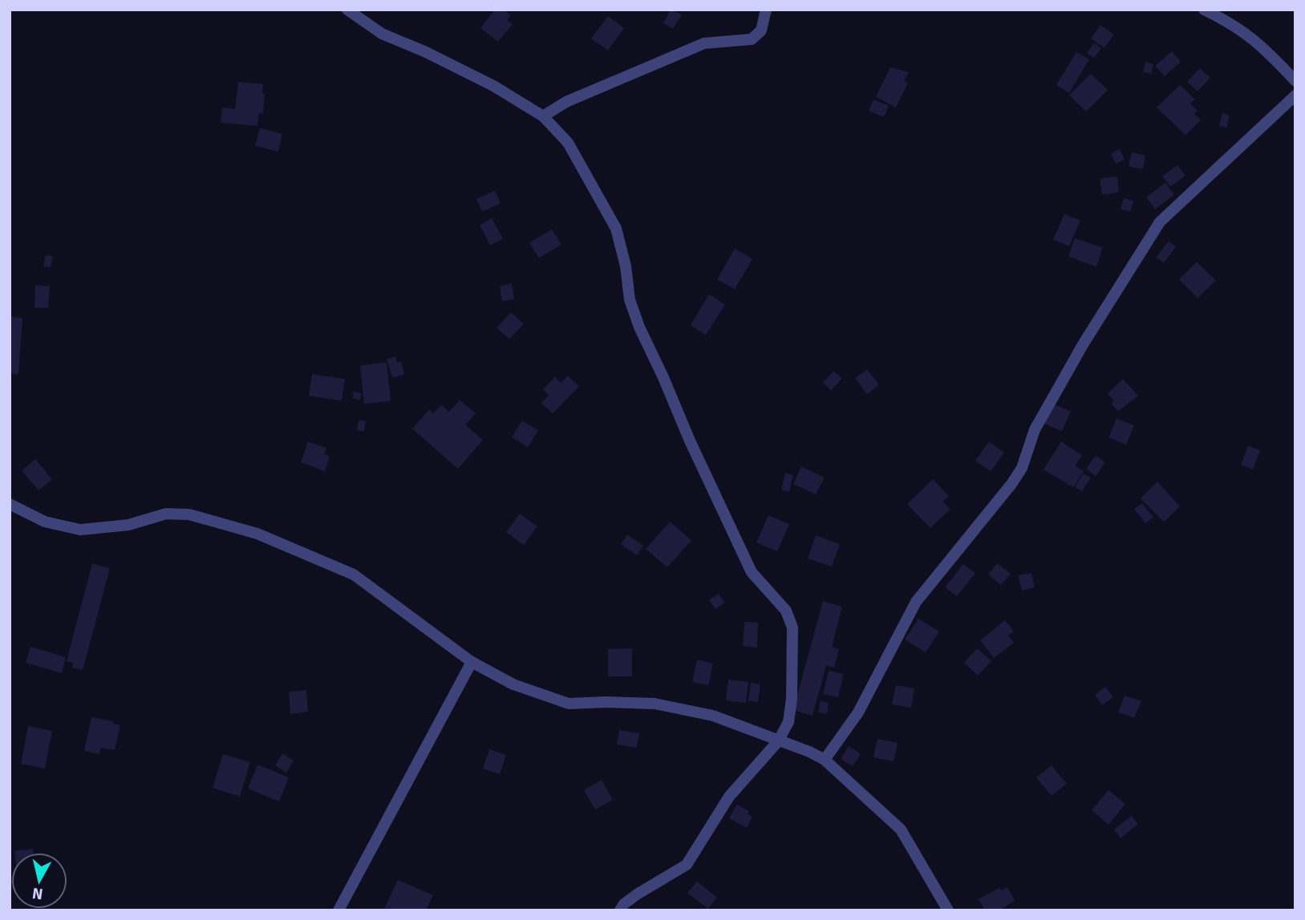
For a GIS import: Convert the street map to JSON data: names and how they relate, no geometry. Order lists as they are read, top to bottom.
{
  "north": "bottom"
}
